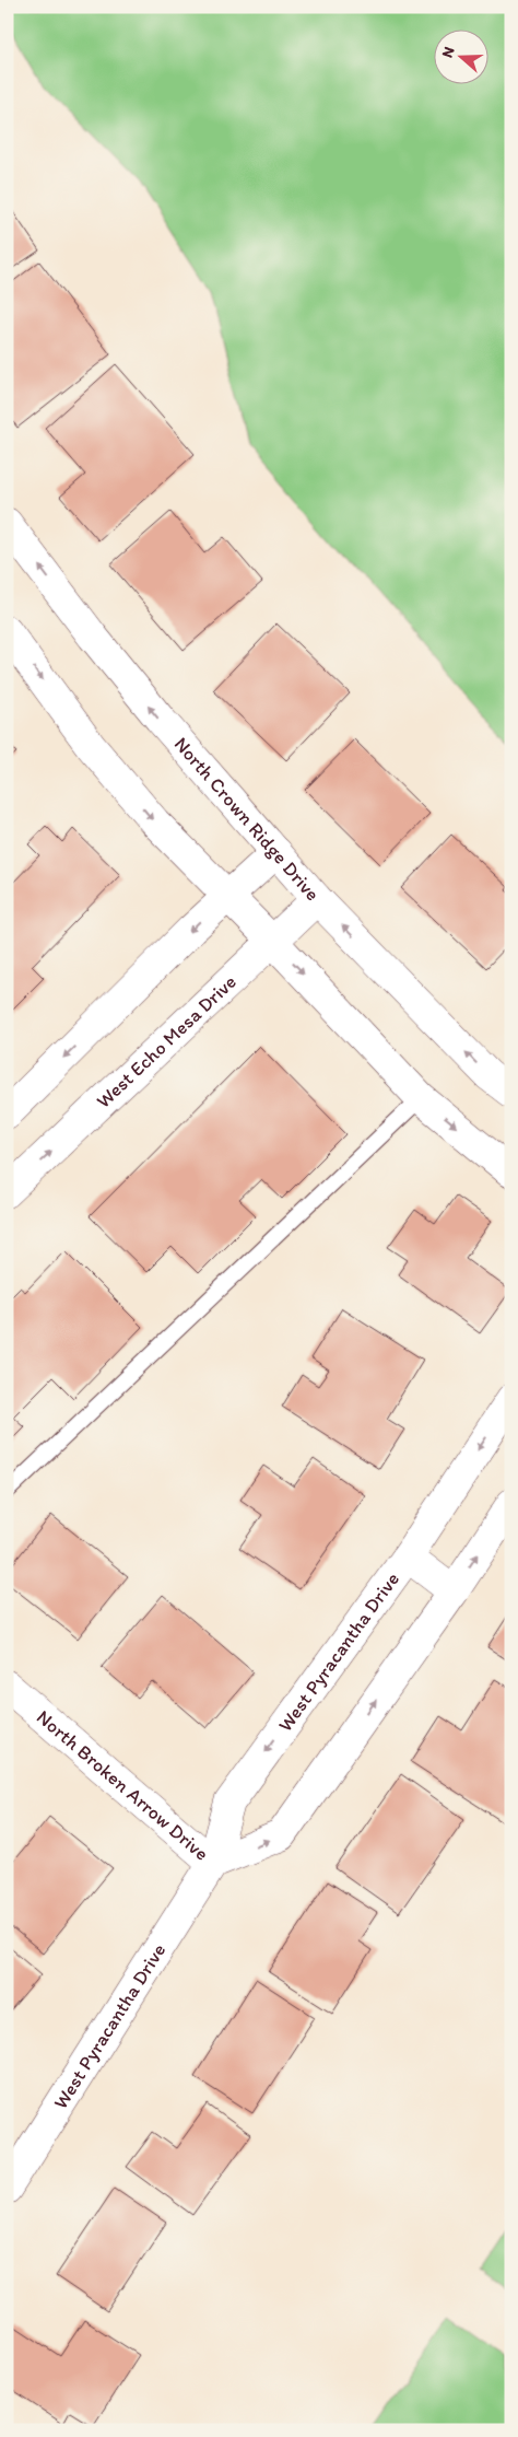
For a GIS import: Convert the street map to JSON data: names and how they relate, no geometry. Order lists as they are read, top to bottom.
{
  "streets": {
    "street": [
      "North Crown Ridge Drive",
      "West Echo Mesa Drive",
      "West Pyracantha Drive",
      "North Broken Arrow Drive"
    ]
  },
  "crossings": [
    ["North Crown Ridge Drive", "West Echo Mesa Drive"],
    ["West Pyracantha Drive", "North Broken Arrow Drive"]
  ],
  "north": "left"
}
